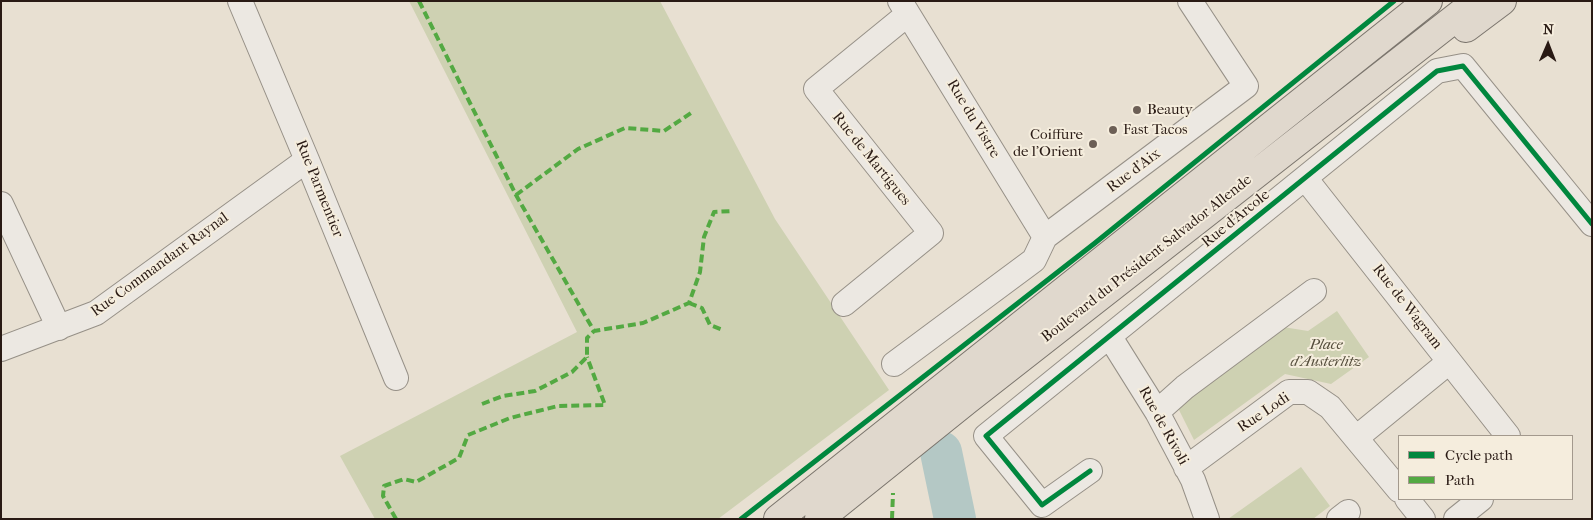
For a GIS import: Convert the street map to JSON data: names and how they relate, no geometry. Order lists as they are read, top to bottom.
{
  "streets": {
    "main road": ["Boulevard du Président Salvador Allende"],
    "street": [
      "Rue du Vistre",
      "Rue de Martigues",
      "Rue d'Aix",
      "Rue Parmentier",
      "Rue d'Arcole",
      "Rue Commandant Raynal",
      "Rue de Wagram",
      "Rue Lodi",
      "Rue de Rivoli"
    ]
  },
  "crossings": [
    ["Rue du Vistre", "Rue de Martigues"],
    ["Rue du Vistre", "Rue d'Aix"],
    ["Rue Parmentier", "Rue Commandant Raynal"],
    ["Rue d'Arcole", "Rue de Wagram"],
    ["Rue d'Arcole", "Rue de Rivoli"],
    ["Rue Lodi", "Rue de Rivoli"]
  ],
  "parks": ["Place d'Austerlitz"],
  "places": ["Beauty", "Fast Tacos", "Coiffure de l'Orient"],
  "legend": ["Cycle path", "Path"],
  "north": "top"
}
